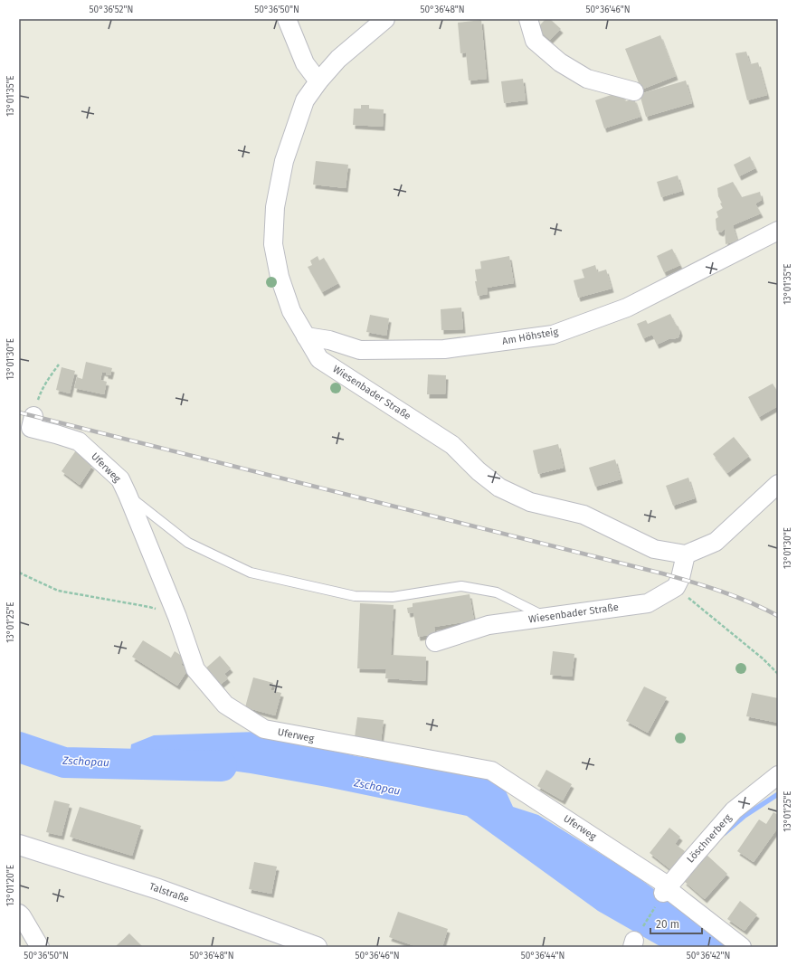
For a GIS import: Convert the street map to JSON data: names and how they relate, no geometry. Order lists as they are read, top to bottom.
{
  "streets": {
    "main road": ["Talstraße"],
    "street": [
      "Am Höhsteig",
      "Wiesenbader Straße",
      "Uferweg",
      "Löschnerberg"
    ]
  },
  "crossings": [
    ["Am Höhsteig", "Wiesenbader Straße"],
    ["Uferweg", "Löschnerberg"]
  ],
  "water": ["Zschopau"],
  "scale_bar": "20 m",
  "coordinates": [
    "50°36'52\"N",
    "50°36'50\"N",
    "50°36'48\"N",
    "50°36'46\"N",
    "13°01'35\"E",
    "13°01'30\"E",
    "13°01'25\"E",
    "13°01'20\"E",
    "50°36'44\"N",
    "50°36'42\"N"
  ]
}
